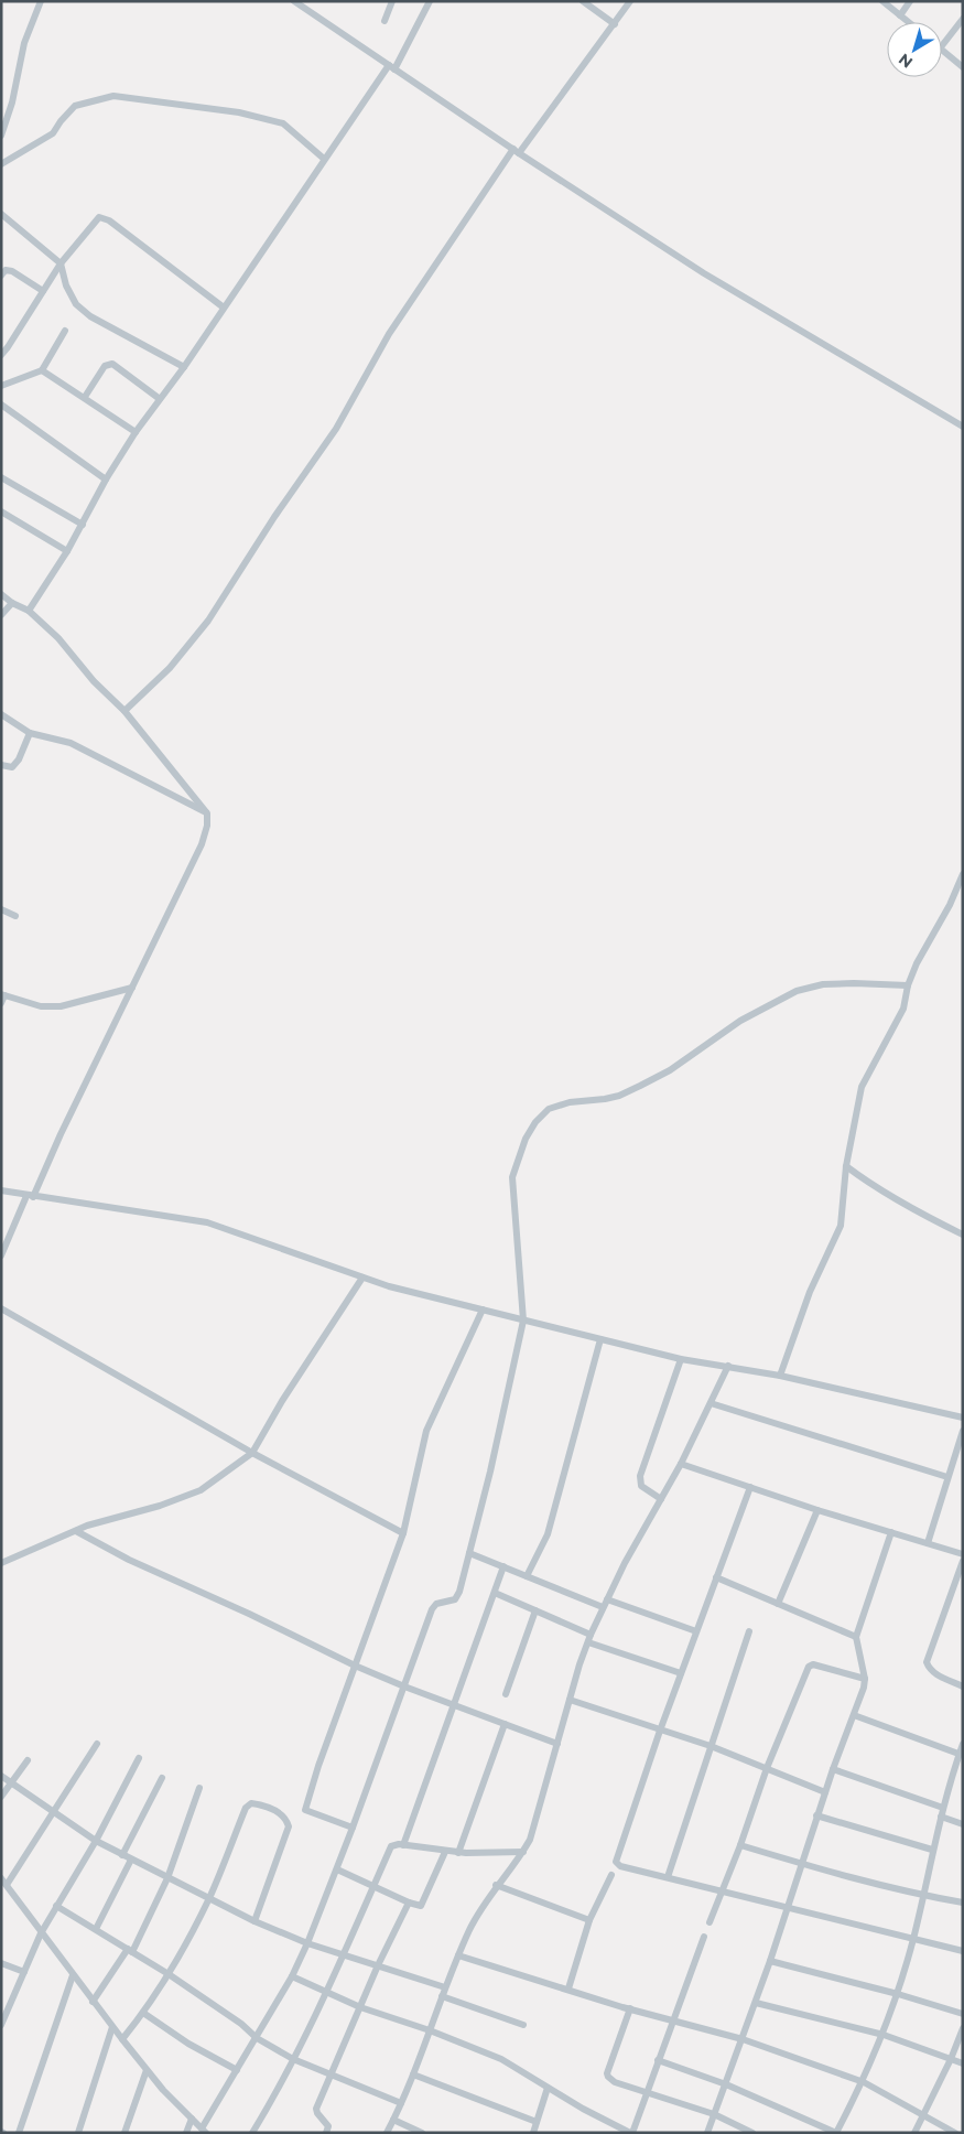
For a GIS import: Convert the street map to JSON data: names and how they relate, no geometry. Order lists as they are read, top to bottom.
{
  "north": "bottom left"
}
